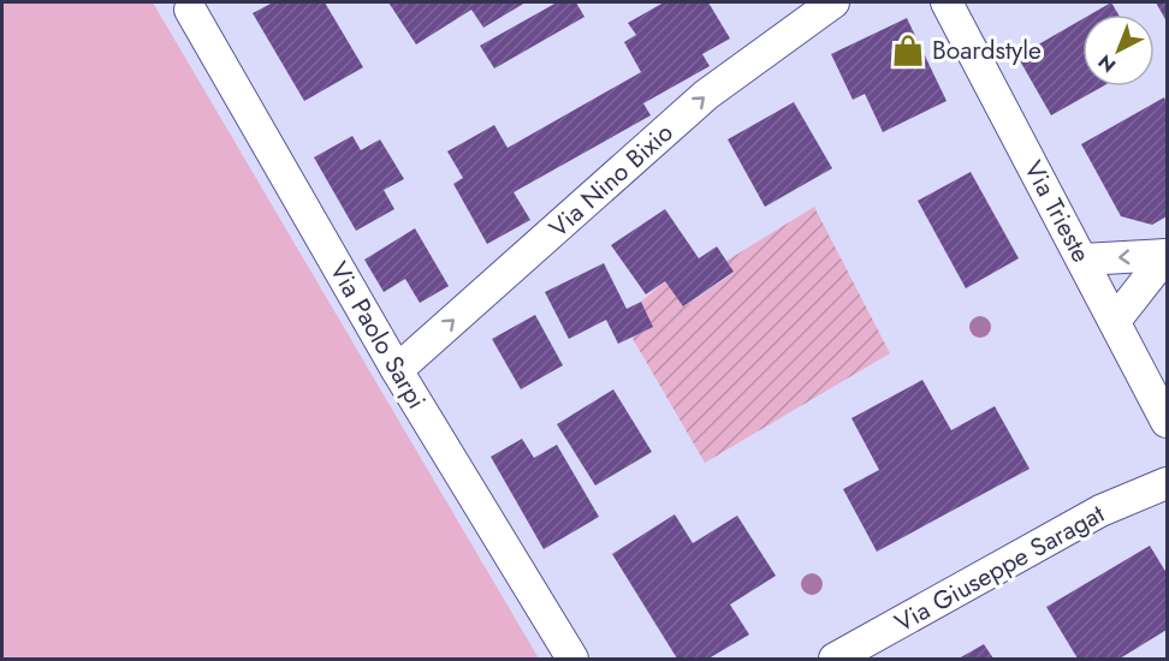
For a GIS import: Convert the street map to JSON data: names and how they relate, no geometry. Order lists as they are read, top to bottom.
{
  "streets": {
    "street": [
      "Via Nino Bixio",
      "Via Trieste",
      "Via Paolo Sarpi",
      "Via Giuseppe Saragat"
    ]
  },
  "crossings": [
    ["Via Nino Bixio", "Via Paolo Sarpi"]
  ],
  "one_way": ["Via Nino Bixio"],
  "places": {
    "shop": ["Boardstyle"]
  },
  "north": "bottom left"
}
